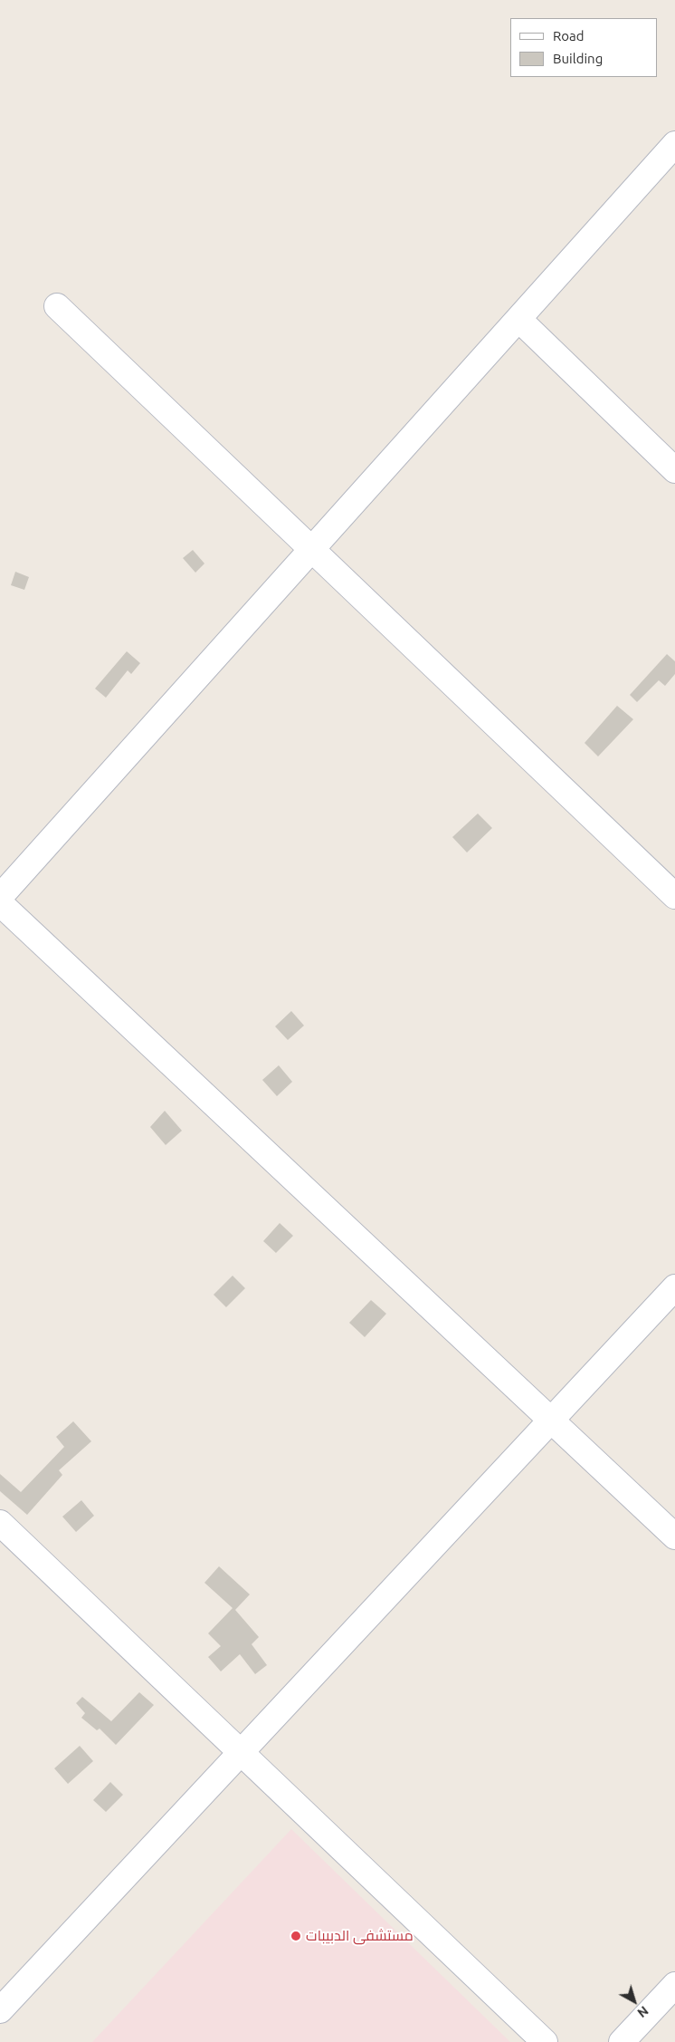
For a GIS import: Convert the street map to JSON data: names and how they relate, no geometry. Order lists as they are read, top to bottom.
{
  "places": ["مستشفى الدبيبات"],
  "legend": ["Road", "Building"],
  "north": "bottom right"
}
